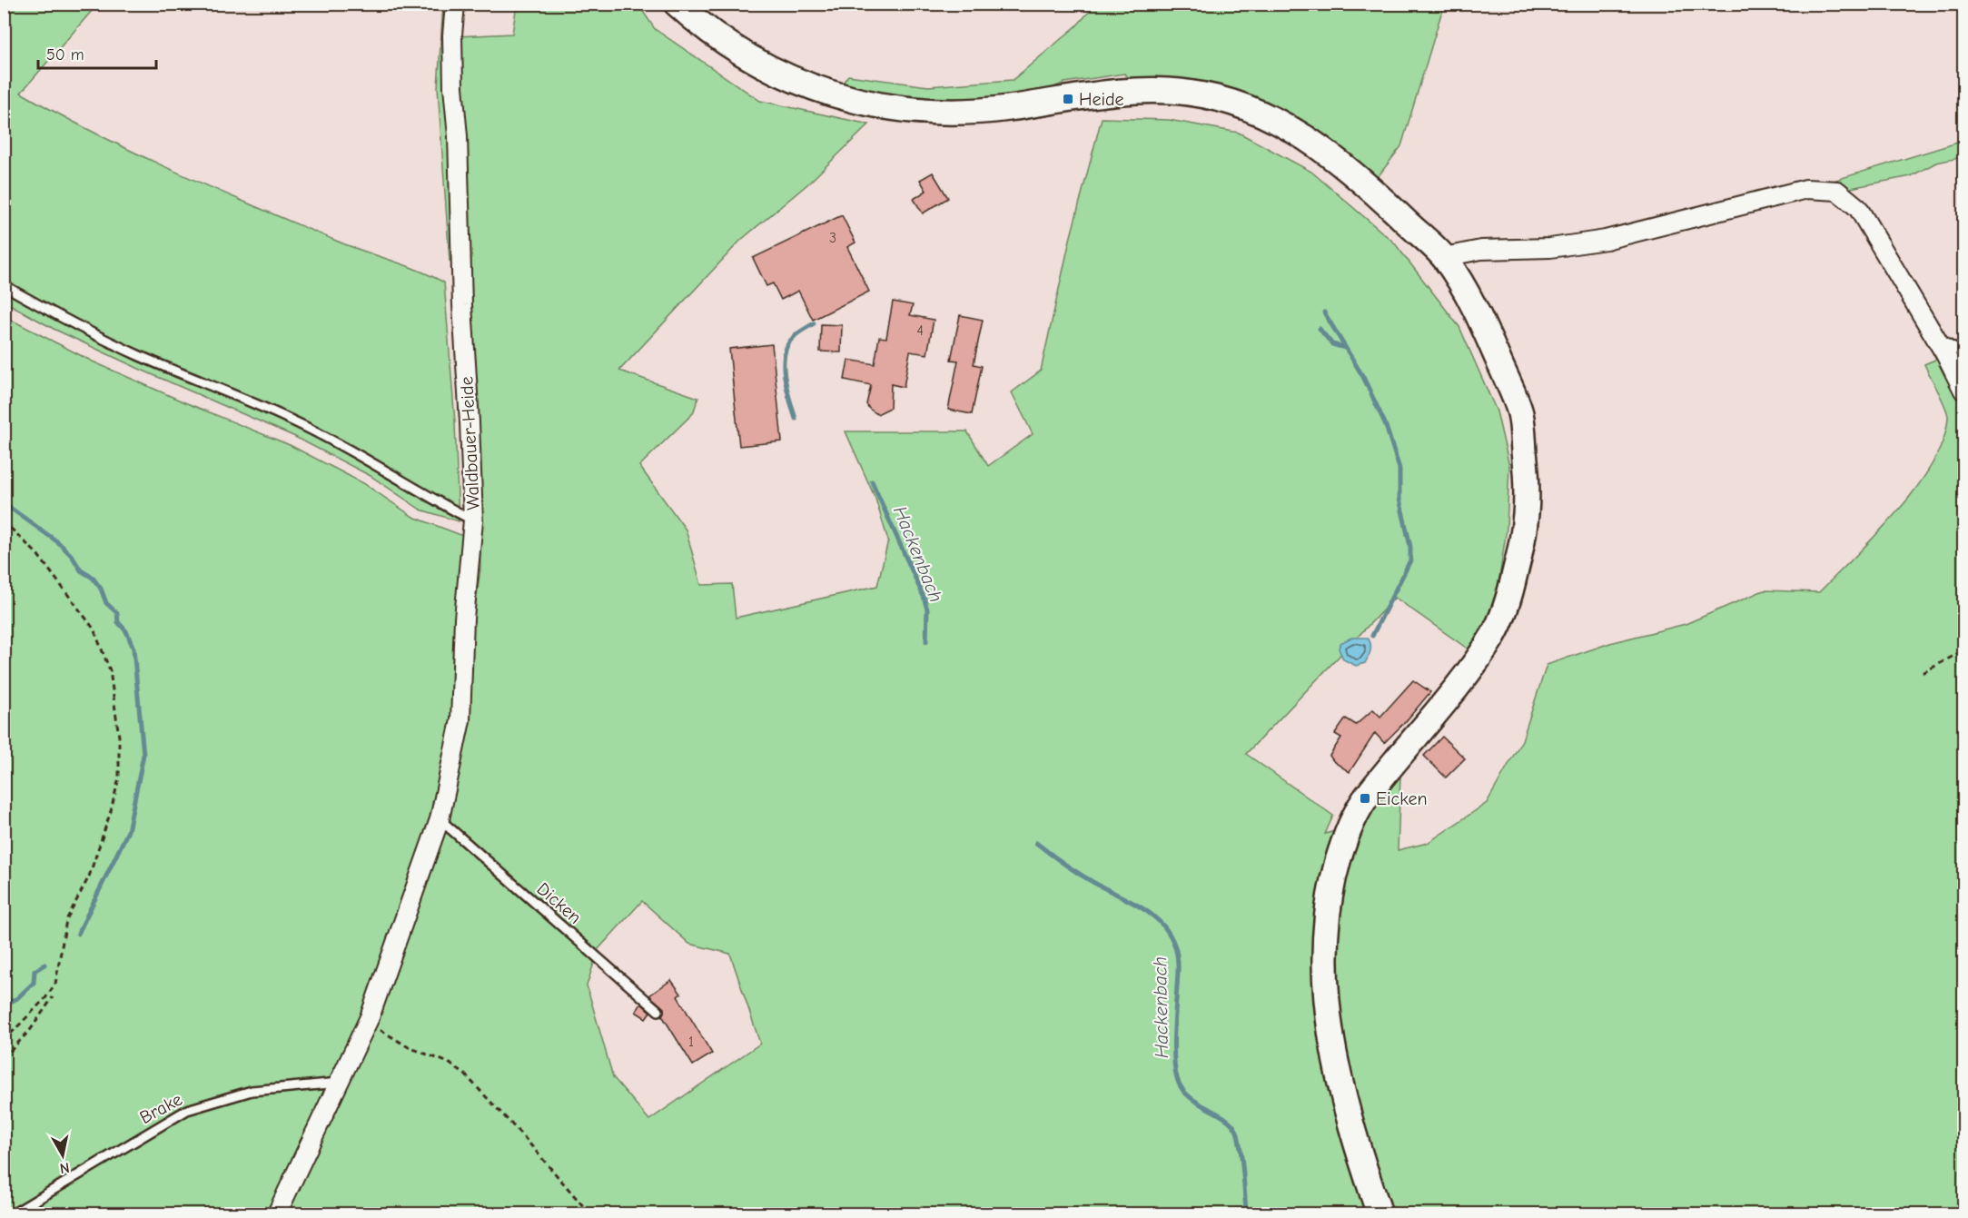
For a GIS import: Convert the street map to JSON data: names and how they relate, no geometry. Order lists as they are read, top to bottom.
{
  "streets": {
    "street": ["Waldbauer-Heide"],
    "lane": ["Dicken", "Brake"]
  },
  "water": ["Hackenbach"],
  "places": {
    "transit": ["Heide", "Eicken"]
  },
  "house_numbers": ["3", "4", "1"],
  "scale_bar": "50 m",
  "north": "bottom"
}
